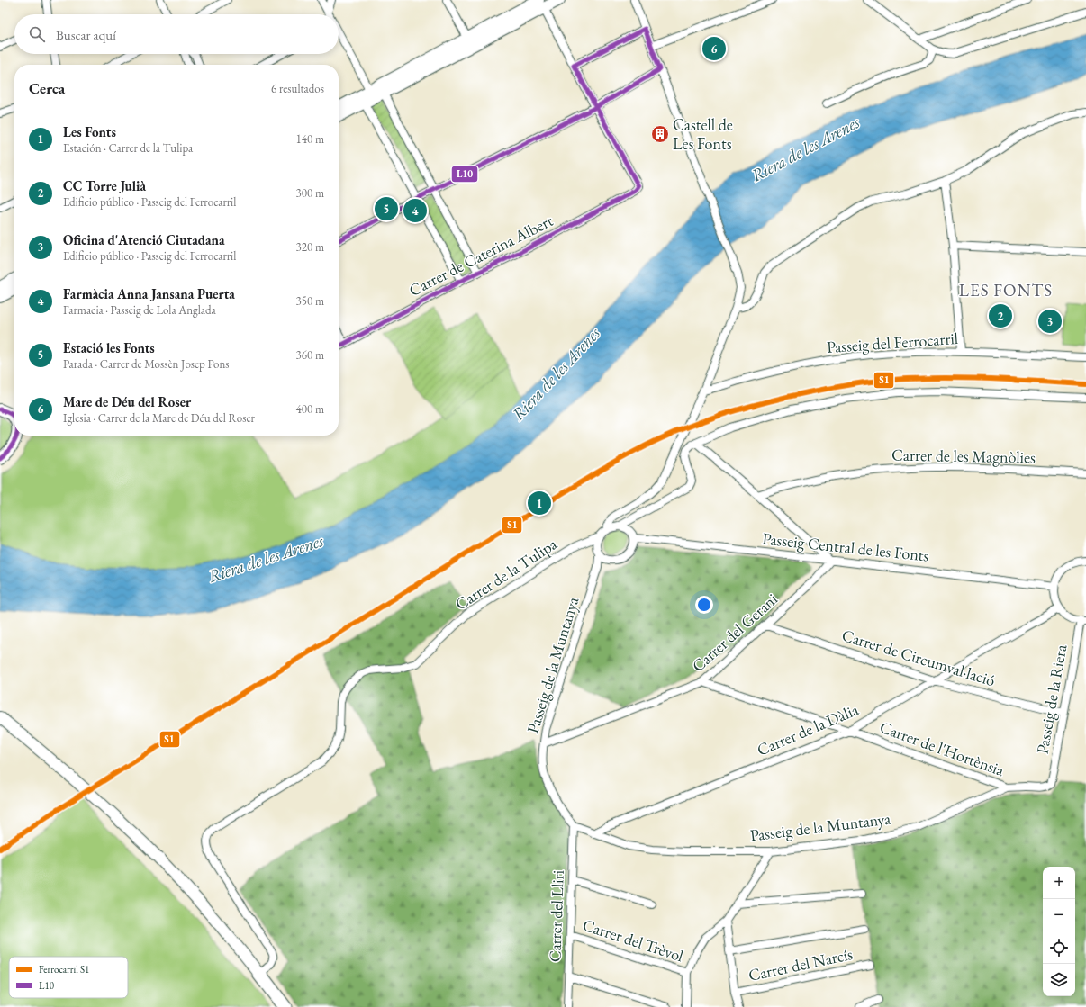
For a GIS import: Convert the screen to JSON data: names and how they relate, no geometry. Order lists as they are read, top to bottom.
{
  "streets": {
    "street": [
      "Carrer de Caterina Albert",
      "Passeig del Ferrocarril",
      "Carrer de les Magnòlies",
      "Passeig Central de les Fonts",
      "Carrer de la Tulipa",
      "Carrer del Gerani",
      "Carrer de Circumval·lació",
      "Passeig de la Muntanya",
      "Passeig de la Riera",
      "Carrer de la Dàlia",
      "Carrer de l'Hortènsia",
      "Carrer del Lliri",
      "Carrer del Trèvol",
      "Carrer del Narcís"
    ]
  },
  "crossings": [
    ["Passeig Central de les Fonts", "Carrer de la Tulipa"],
    ["Passeig Central de les Fonts", "Carrer del Gerani"],
    ["Passeig Central de les Fonts", "Passeig de la Muntanya"],
    ["Carrer de la Tulipa", "Passeig de la Muntanya"],
    ["Carrer del Gerani", "Carrer de Circumval·lació"],
    ["Carrer del Gerani", "Passeig de la Muntanya"],
    ["Carrer del Gerani", "Carrer de l'Hortènsia"],
    ["Carrer de Circumval·lació", "Passeig de la Riera"],
    ["Carrer de Circumval·lació", "Carrer de la Dàlia"],
    ["Passeig de la Muntanya", "Carrer de la Dàlia"],
    ["Passeig de la Muntanya", "Carrer de l'Hortènsia"],
    ["Passeig de la Muntanya", "Carrer del Lliri"],
    ["Passeig de la Riera", "Carrer de l'Hortènsia"],
    ["Carrer de la Dàlia", "Carrer de l'Hortènsia"],
    ["Carrer del Lliri", "Carrer del Trèvol"]
  ],
  "districts": ["LES FONTS"],
  "water": ["Riera de les Arenes"],
  "places": {
    "building": ["Castell de Les Fonts"]
  },
  "lines": ["transit line L10", "rail line S1"],
  "legend": ["Ferrocarril S1", "L10"],
  "page": {
    "search": "Buscar aquí",
    "pins": [
      "6",
      "5",
      "4",
      "2",
      "3",
      "1"
    ],
    "heading": ["Cerca", "6 resultados"],
    "list": [
      {
        "mark": "1",
        "name": "Les Fonts",
        "note": "Estación · Carrer de la Tulipa",
        "value": "140 m"
      },
      {
        "mark": "2",
        "name": "CC Torre Julià",
        "note": "Edificio público · Passeig del Ferrocarril",
        "value": "300 m"
      },
      {
        "mark": "3",
        "name": "Oficina d'Atenció Ciutadana",
        "note": "Edificio público · Passeig del Ferrocarril",
        "value": "320 m"
      },
      {
        "mark": "4",
        "name": "Farmàcia Anna Jansana Puerta",
        "note": "Farmacia · Passeig de Lola Anglada",
        "value": "350 m"
      },
      {
        "mark": "5",
        "name": "Estació les Fonts",
        "note": "Parada · Carrer de Mossèn Josep Pons",
        "value": "360 m"
      },
      {
        "mark": "6",
        "name": "Mare de Déu del Roser",
        "note": "Iglesia · Carrer de la Mare de Déu del Roser",
        "value": "400 m"
      }
    ],
    "map_buttons": ["+", "−"]
  }
}
